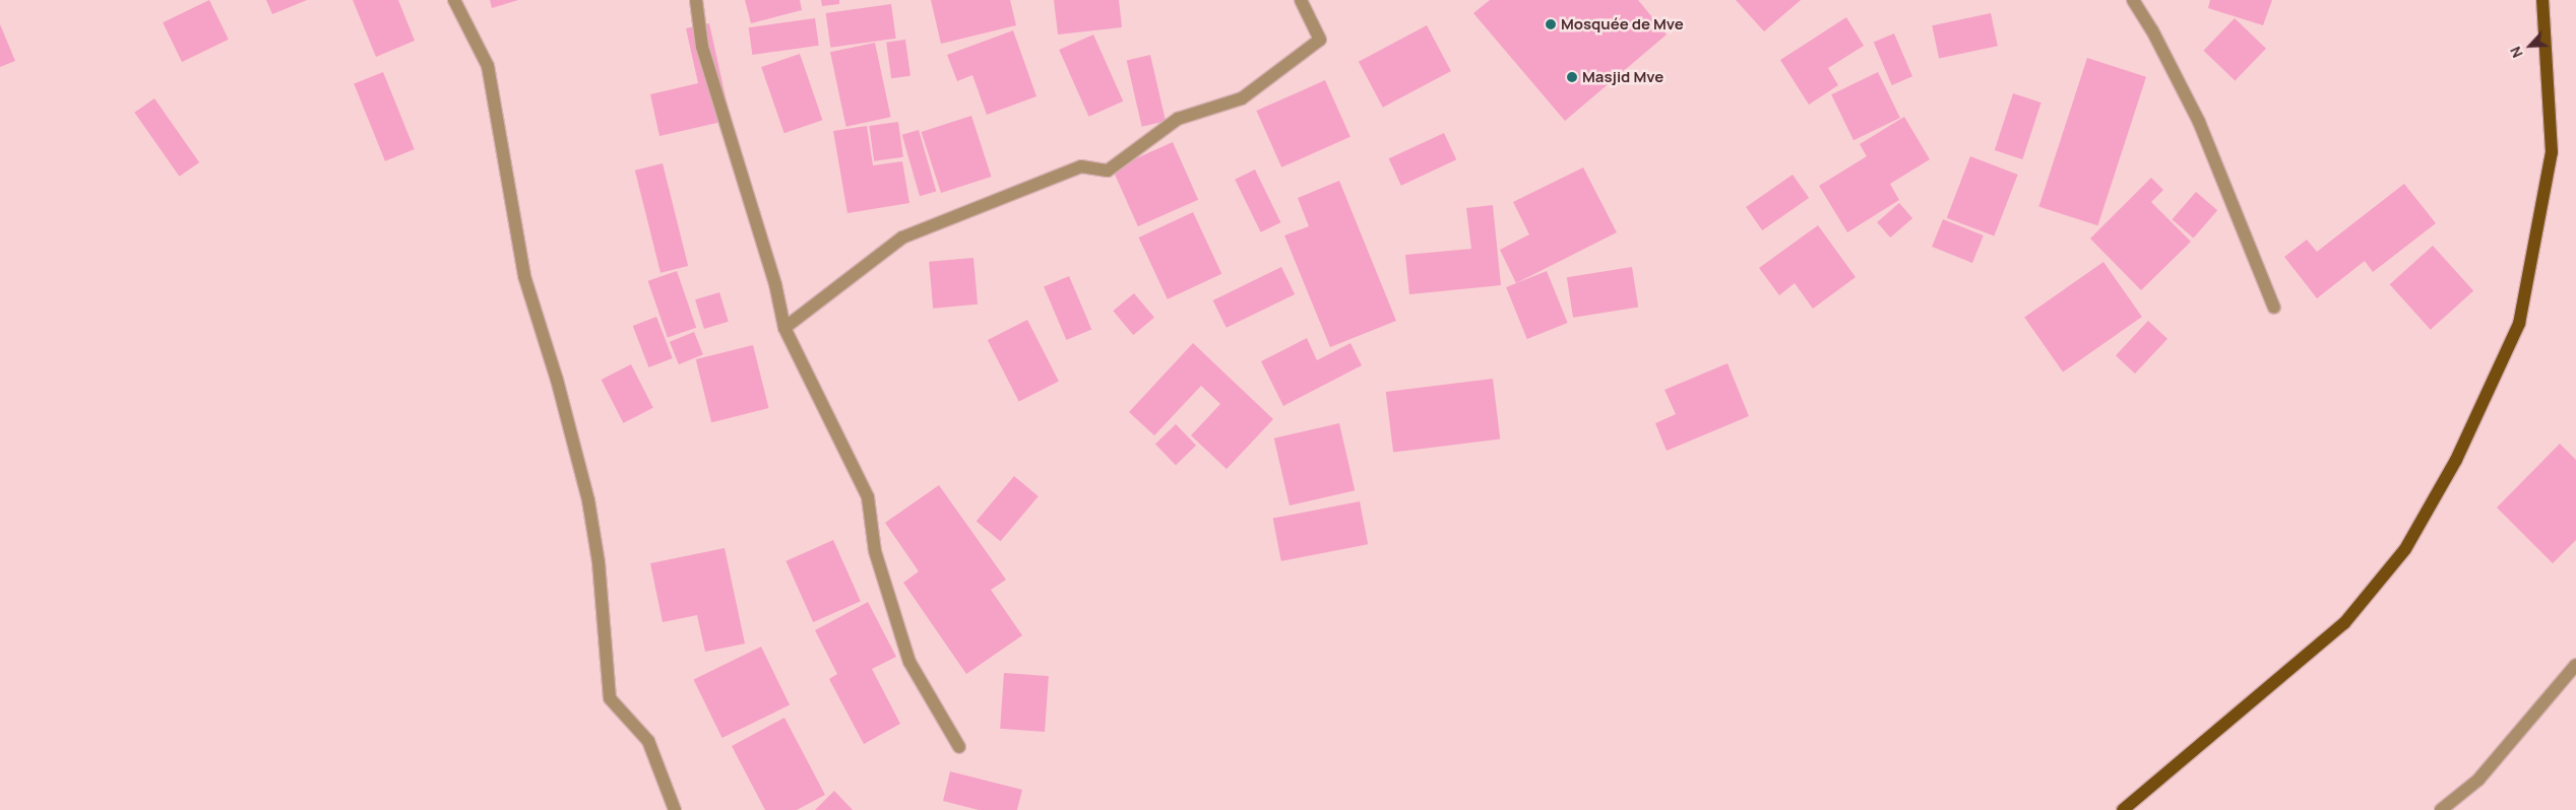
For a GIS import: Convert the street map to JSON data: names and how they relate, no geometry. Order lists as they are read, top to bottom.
{
  "places": ["Mosquée de Mve", "Masjid Mve"],
  "north": "bottom left"
}
